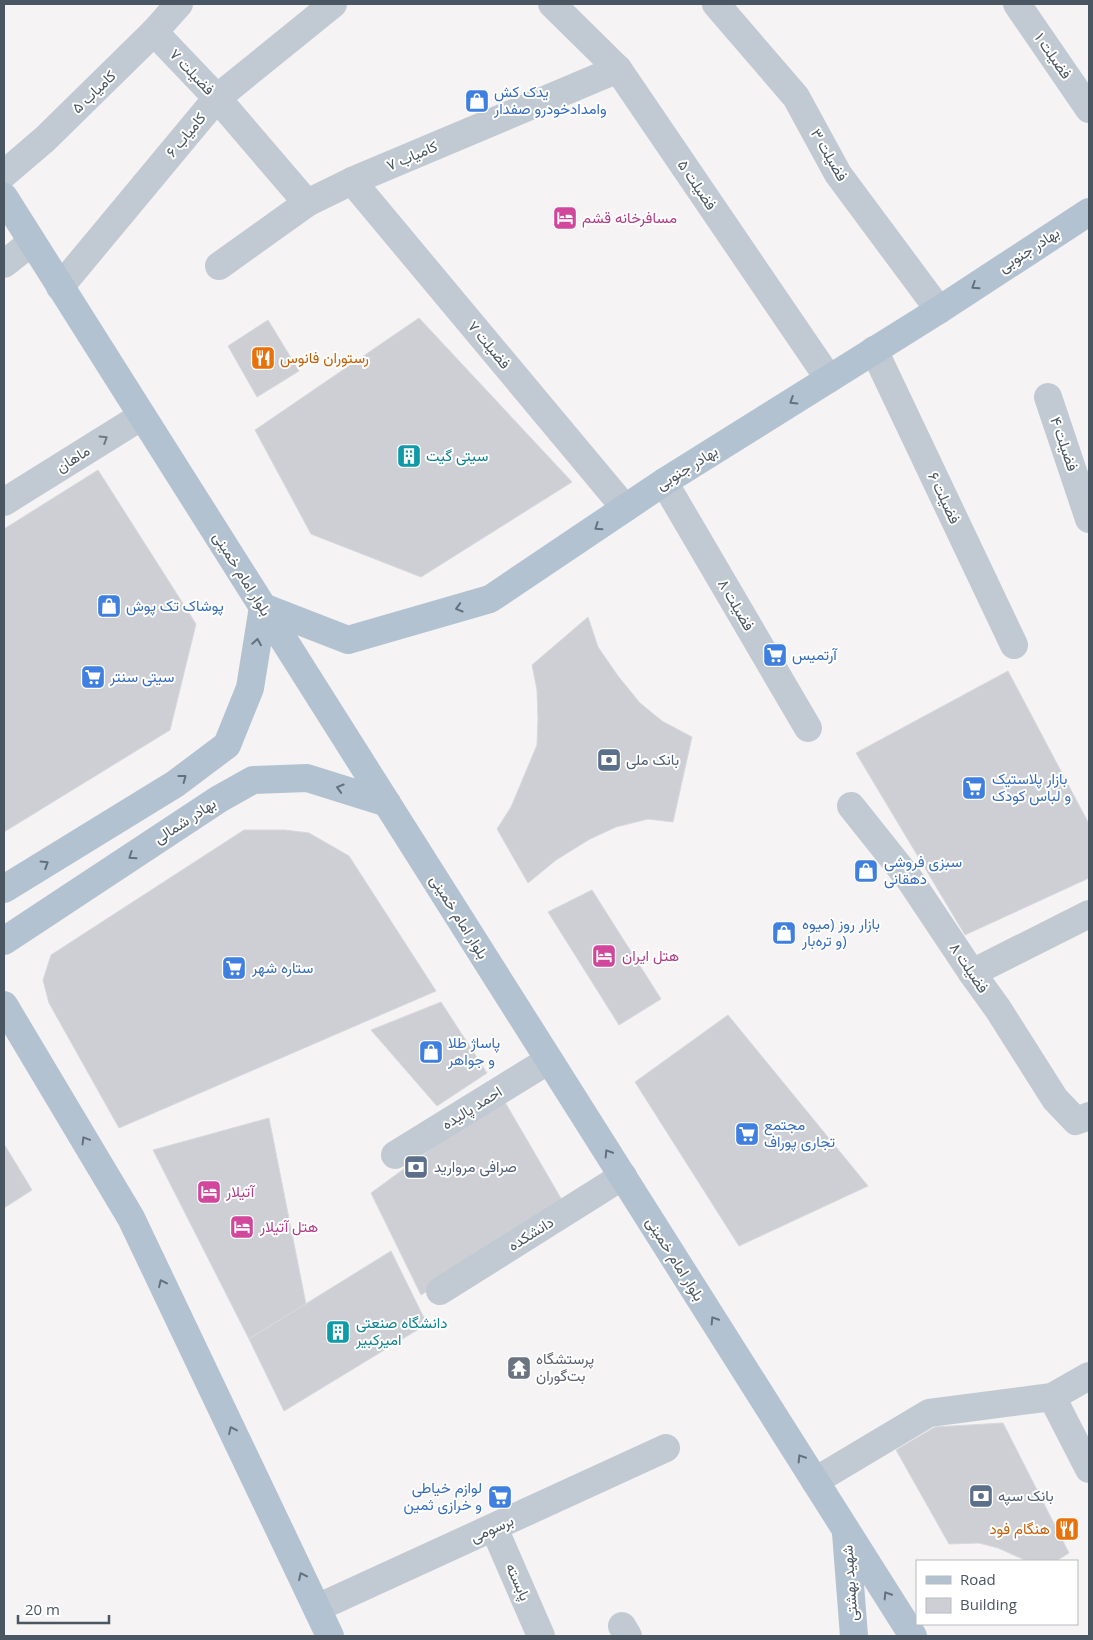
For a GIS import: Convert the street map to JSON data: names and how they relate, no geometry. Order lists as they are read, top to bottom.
{
  "streets": {
    "main road": [
      "بهادر جنوبی",
      "بلوار امام خمینی",
      "بهادر شمالی",
      "شهید بهشتی"
    ],
    "street": [
      "فضیلت ۱",
      "فضیلت ۷",
      "کامیاب ۵",
      "کامیاب ۶",
      "فضیلت ۳",
      "کامیاب ۷",
      "فضیلت ۵",
      "فضیلت ۴",
      "ماهان",
      "فضیلت ۶",
      "فضیلت ۸",
      "احمد پالیده",
      "دانشکده",
      "برسومی",
      "پابسته"
    ]
  },
  "crossings": [
    ["فضیلت ۷", "کامیاب ۵"],
    ["فضیلت ۷", "کامیاب ۶"],
    ["فضیلت ۷", "کامیاب ۷"],
    ["فضیلت ۷", "بهادر جنوبی"],
    ["کامیاب ۶", "بلوار امام خمینی"],
    ["فضیلت ۳", "بهادر جنوبی"],
    ["کامیاب ۷", "فضیلت ۵"],
    ["فضیلت ۵", "بهادر جنوبی"],
    ["بهادر جنوبی", "فضیلت ۶"],
    ["بهادر جنوبی", "بلوار امام خمینی"],
    ["بهادر جنوبی", "فضیلت ۸"],
    ["ماهان", "بلوار امام خمینی"],
    ["بلوار امام خمینی", "بهادر شمالی"],
    ["بلوار امام خمینی", "احمد پالیده"],
    ["بلوار امام خمینی", "دانشکده"],
    ["بلوار امام خمینی", "شهید بهشتی"],
    ["برسومی", "پابسته"]
  ],
  "one_way": [
    "بهادر جنوبی",
    "ماهان",
    "بلوار امام خمینی",
    "بهادر شمالی"
  ],
  "places": {
    "shop": [
      "یدک کش وامدادخودرو صفدار",
      "پوشاک تک پوش",
      "سبزی فروشی دهقانی",
      "بازار روز (میوه و تره‌بار)",
      "پاساژ طلا و جواهر"
    ],
    "hotel": [
      "مسافرخانه قشم",
      "هتل ایران",
      "آتیلار",
      "هتل آتیلار"
    ],
    "restaurant": ["رستوران فانوس", "هنگام فود"],
    "building": ["سیتی گیت", "دانشگاه صنعتی امیرکبیر"],
    "supermarket": [
      "آرتمیس",
      "سیتی سنتر",
      "بازار پلاستیک و لباس کودک",
      "ستاره شهر",
      "مجتمع تجاری پوراف",
      "لوازم خیاطی و خرازی ثمین"
    ],
    "bank": ["بانک ملی", "صرافی مروارید", "بانک سپه"],
    "temple": ["پرستشگاه بت‌گوران"]
  },
  "legend": ["Road", "Building"],
  "scale_bar": "20 m"
}
